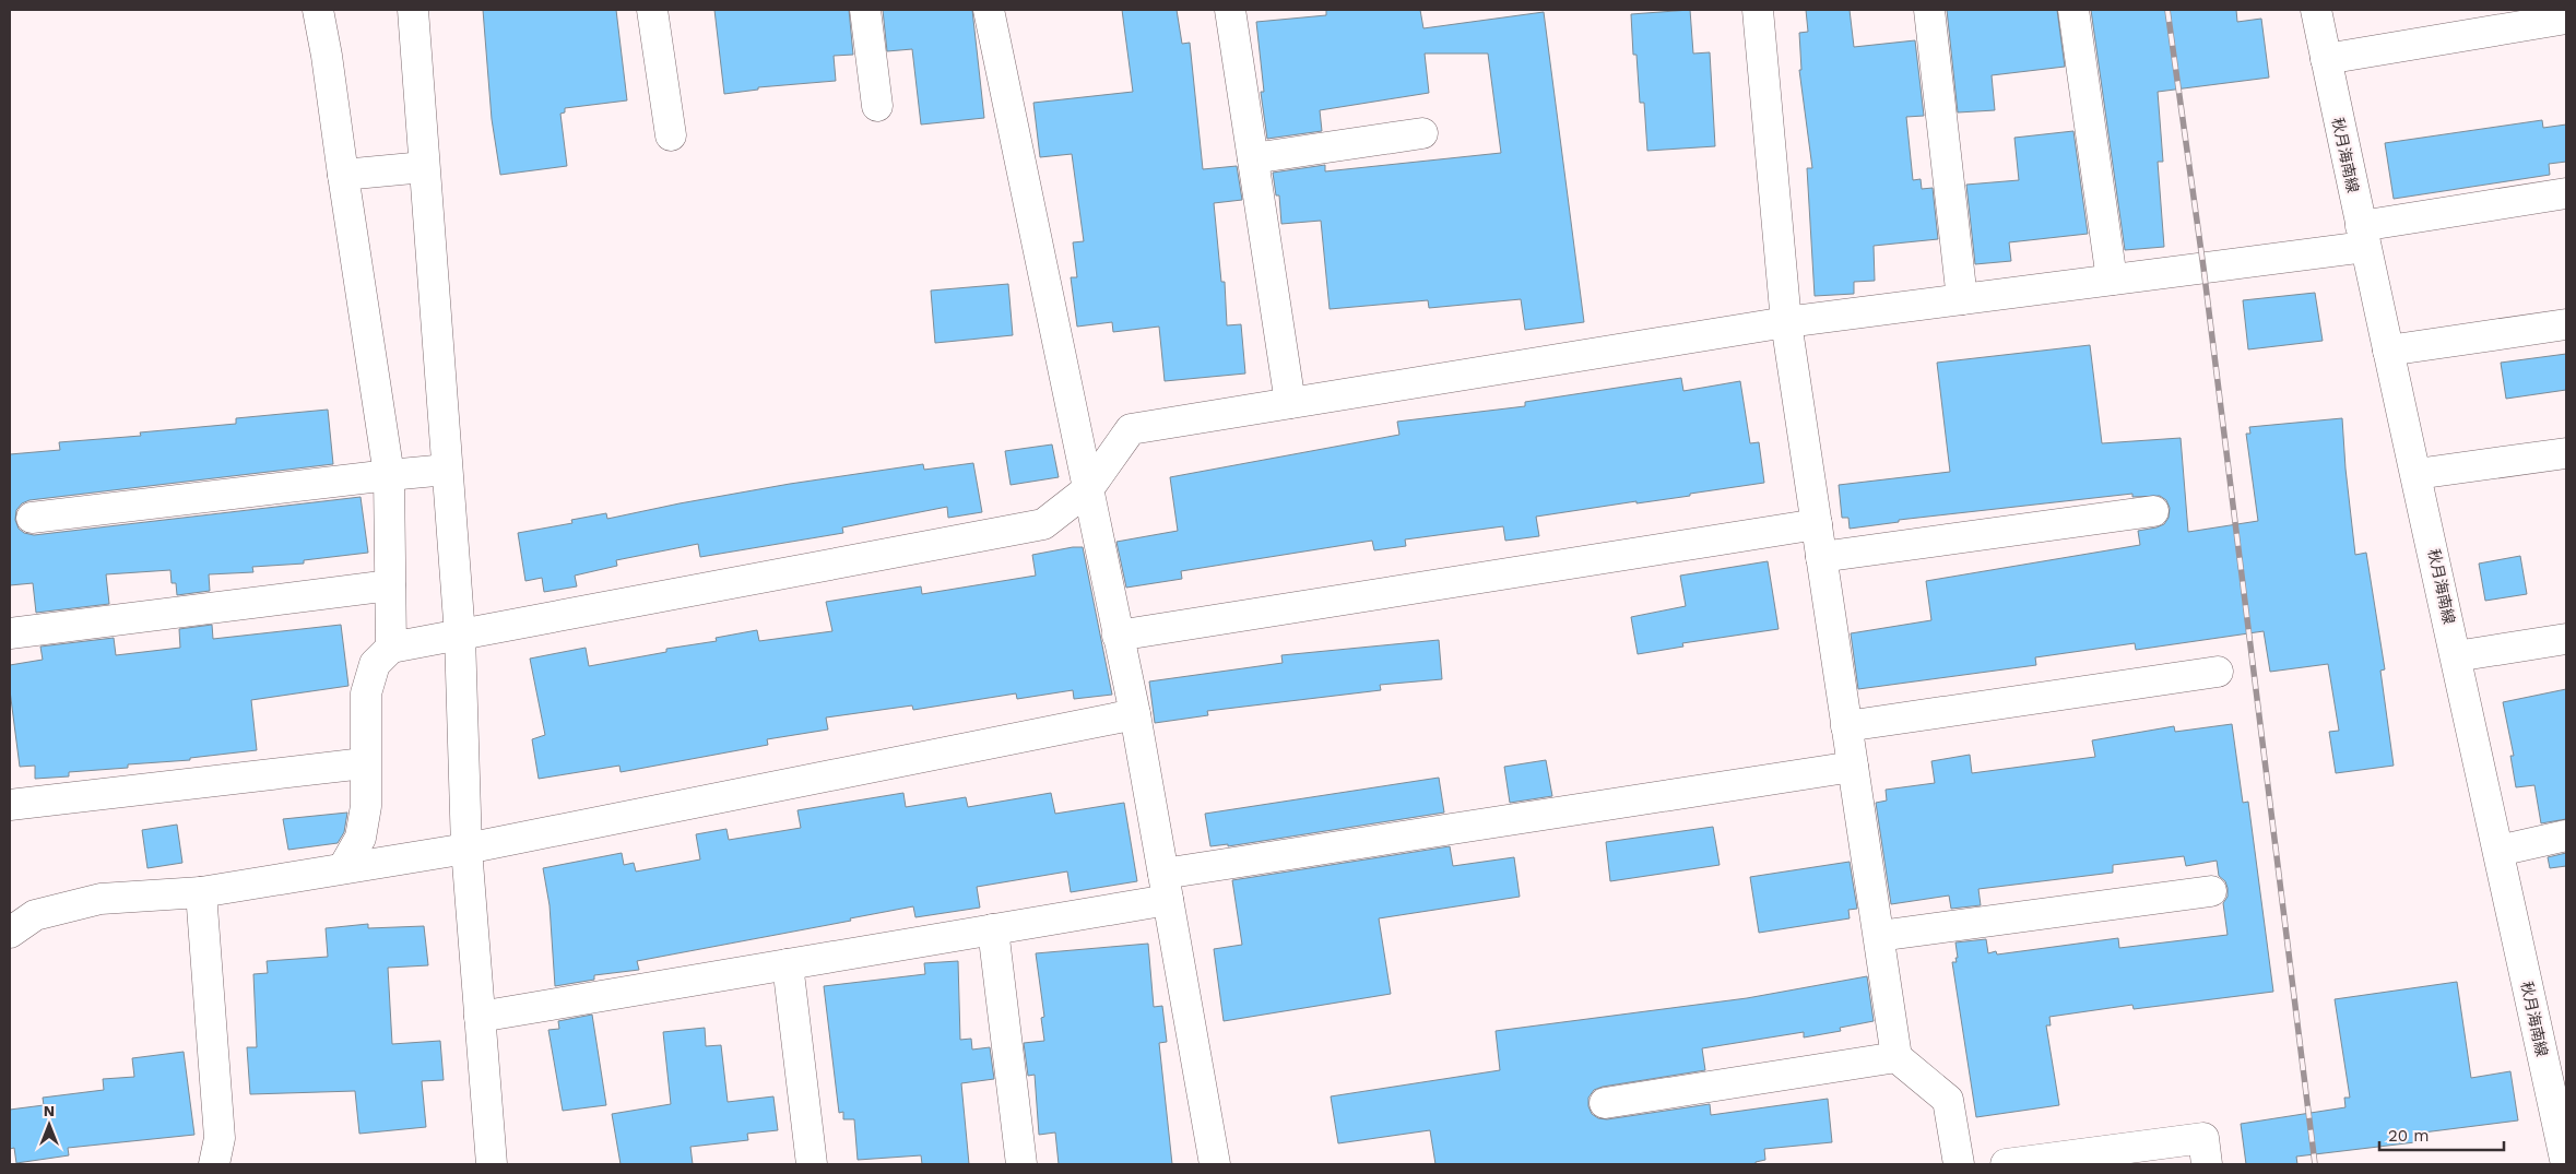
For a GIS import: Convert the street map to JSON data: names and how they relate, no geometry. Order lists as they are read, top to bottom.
{
  "streets": {
    "street": ["秋月海南線"]
  },
  "scale_bar": "20 m",
  "north": "top"
}
